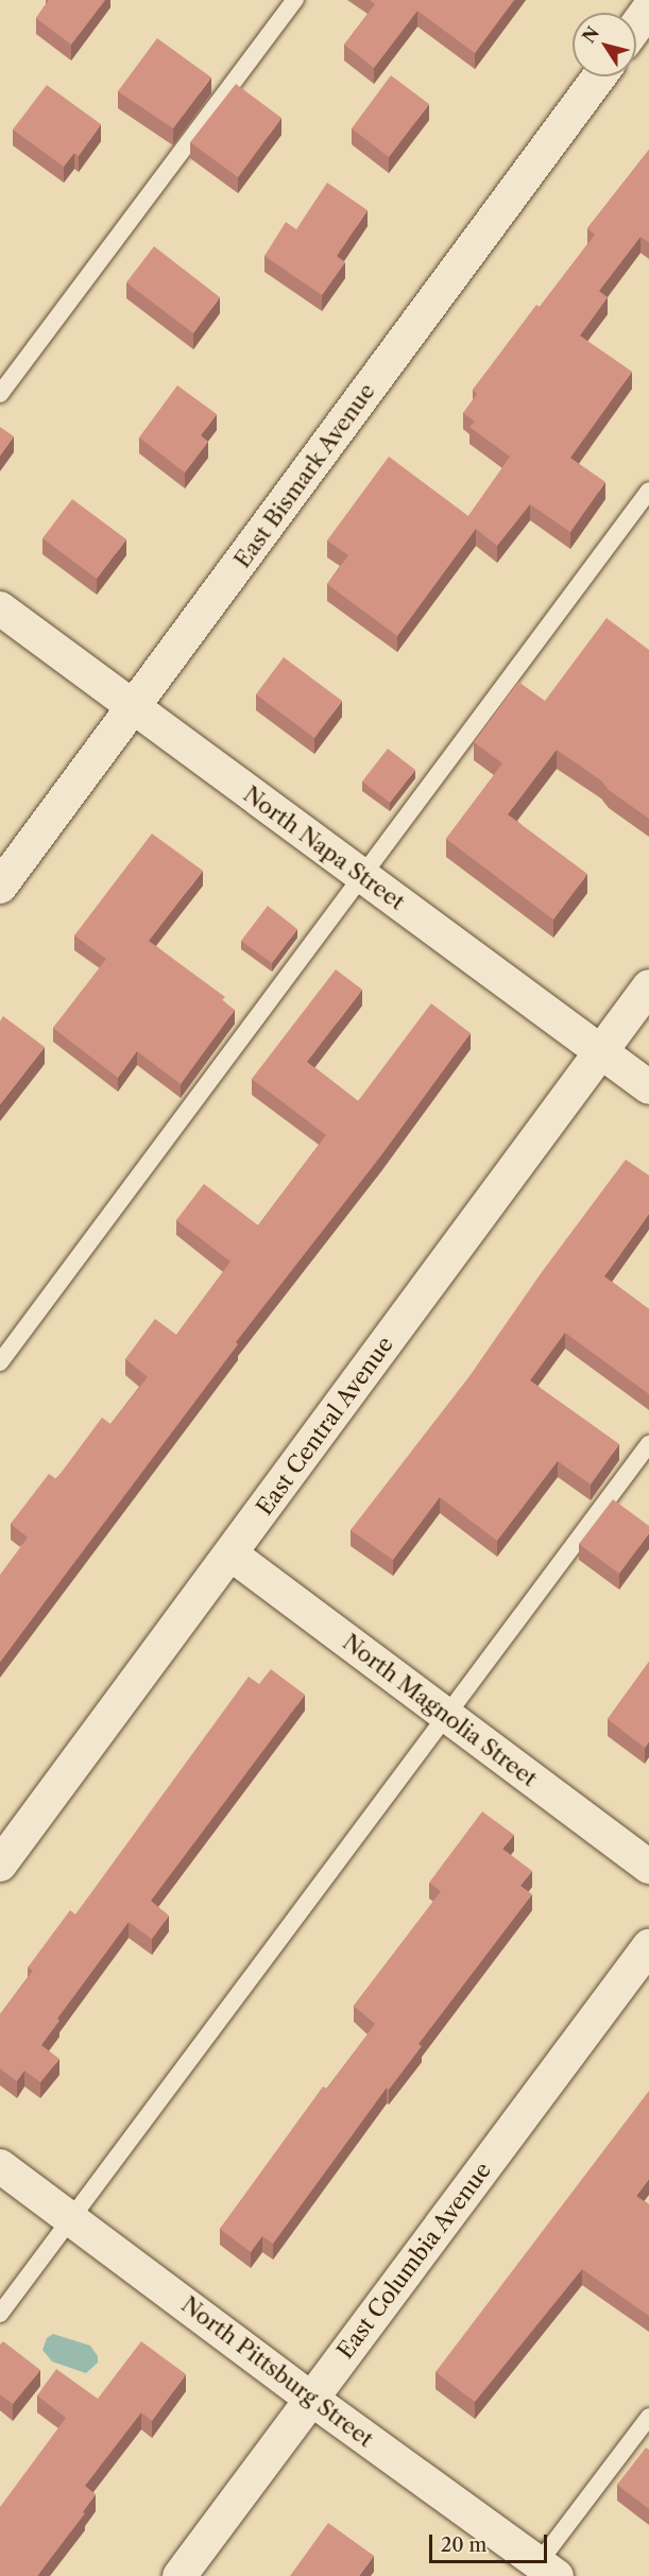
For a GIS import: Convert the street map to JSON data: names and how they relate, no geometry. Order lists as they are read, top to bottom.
{
  "streets": {
    "street": [
      "East Bismark Avenue",
      "North Napa Street",
      "East Central Avenue",
      "North Magnolia Street",
      "East Columbia Avenue",
      "North Pittsburg Street"
    ]
  },
  "crossings": [
    ["East Bismark Avenue", "North Napa Street"],
    ["North Napa Street", "East Central Avenue"],
    ["East Central Avenue", "North Magnolia Street"],
    ["East Columbia Avenue", "North Pittsburg Street"]
  ],
  "scale_bar": "20 m",
  "north": "top left"
}
